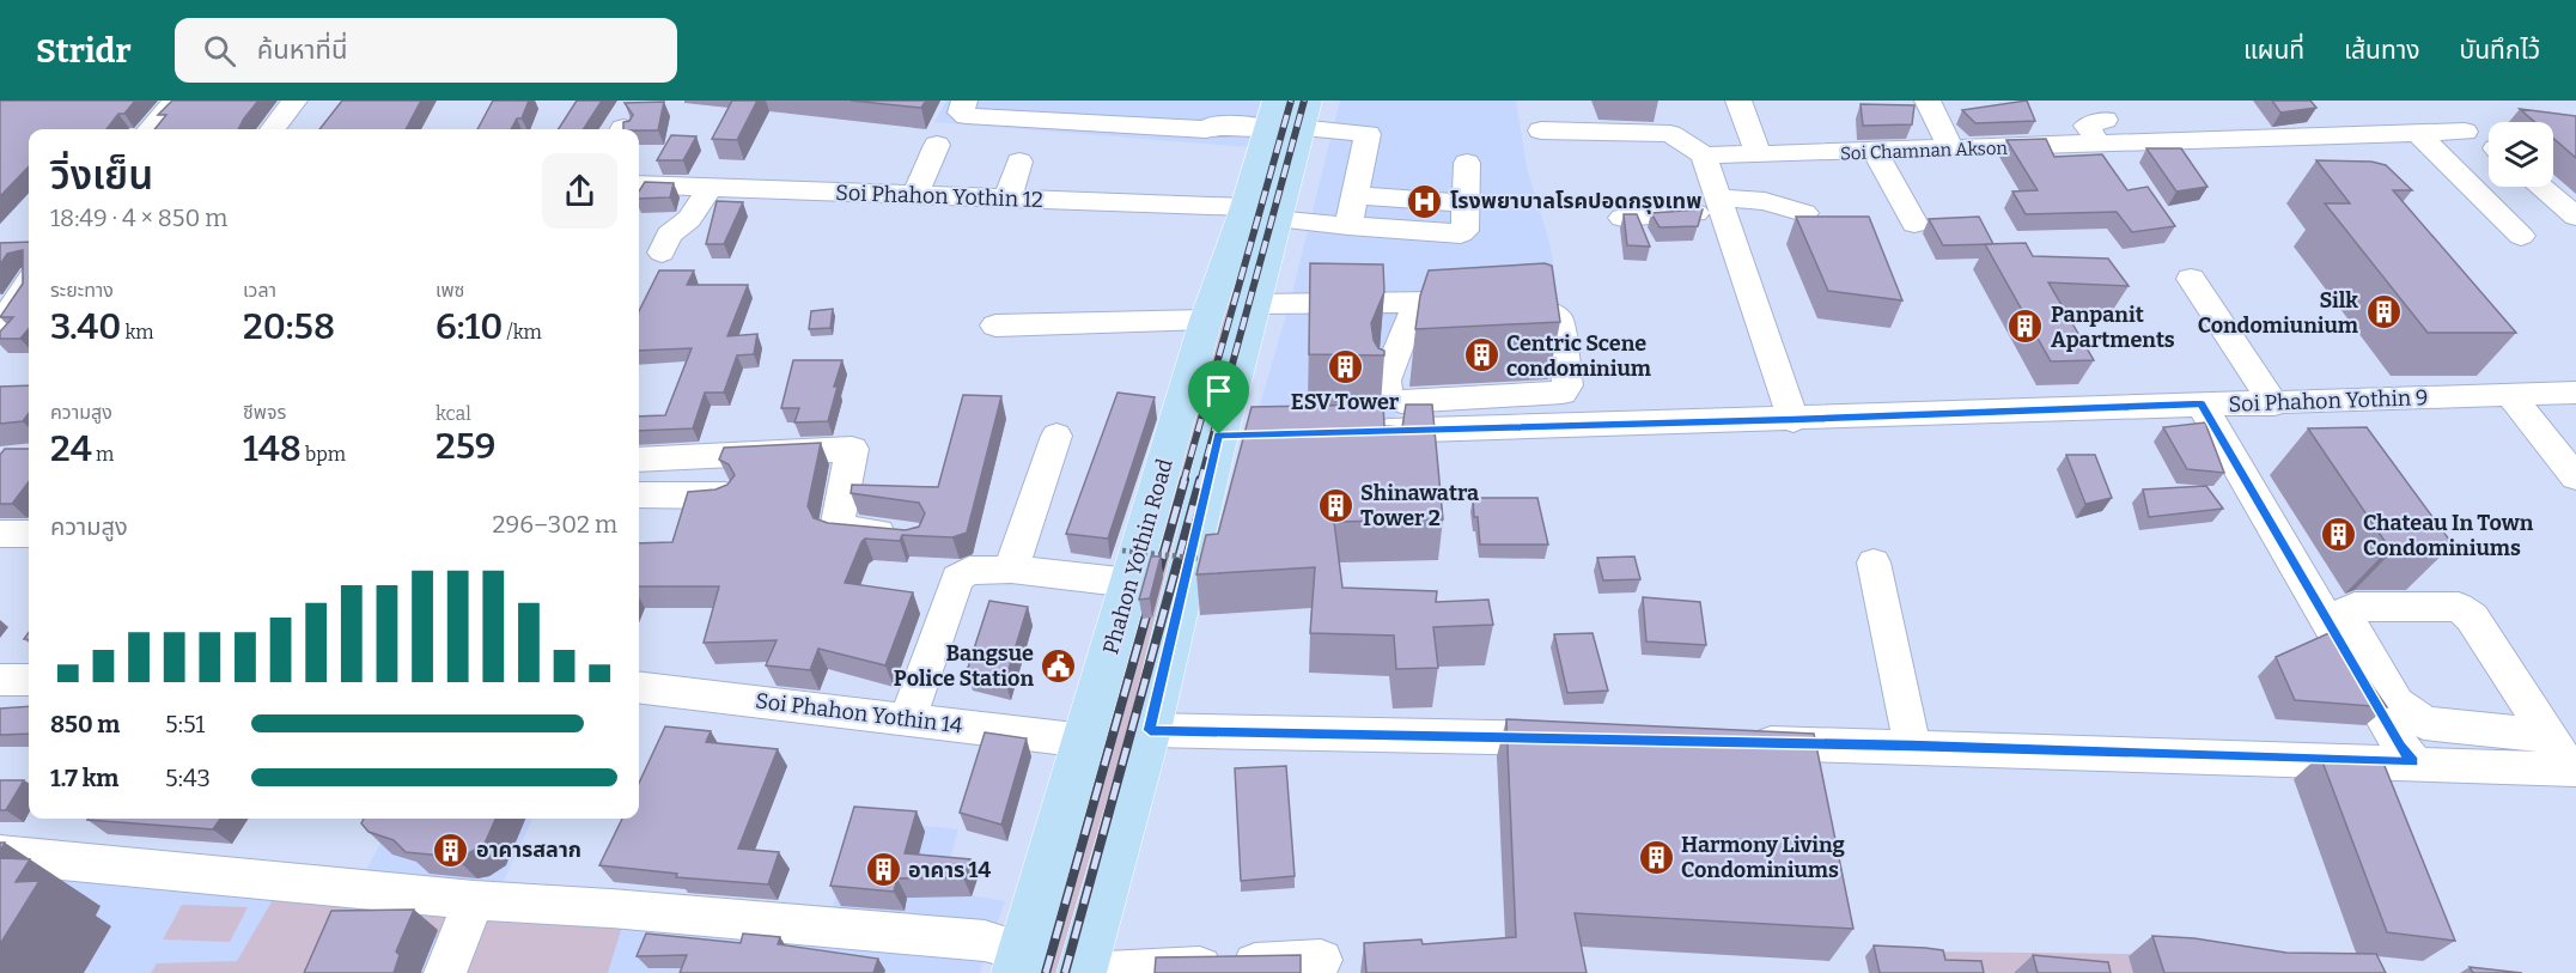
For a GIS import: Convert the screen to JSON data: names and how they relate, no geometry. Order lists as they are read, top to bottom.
{
  "streets": {
    "main road": ["Phahon Yothin Road"],
    "street": [
      "Soi Chamnan Akson",
      "Soi Phahon Yothin 12",
      "Soi Phahon Yothin 9",
      "Soi Phahon Yothin 14"
    ]
  },
  "crossings": [
    ["Soi Phahon Yothin 12", "Phahon Yothin Road"],
    ["Phahon Yothin Road", "Soi Phahon Yothin 14"]
  ],
  "places": {
    "hospital": ["โรงพยาบาลโรคปอดกรุงเทพ"],
    "building": [
      "Silk Condomiunium",
      "Panpanit Apartments",
      "Centric Scene condominium",
      "ESV Tower",
      "Shinawatra Tower 2",
      "Chateau In Town Condominiums",
      "อาคารสลาก",
      "Harmony Living Condominiums",
      "อาคาร 14"
    ],
    "public building": ["Bangsue Police Station"]
  },
  "page": {
    "header": "Stridr",
    "search": "ค้นหาที่นี่",
    "nav": ["แผนที่", "เส้นทาง", "บันทึกไว้"],
    "heading": ["วิ่งเย็น", "18:49 · 4 × 850 m"],
    "stats": [
      ["ระยะทาง", "3.40 km"],
      ["เวลา", "20:58"],
      ["เพซ", "6:10 /km"],
      ["ความสูง", "24 m"],
      ["ชีพจร", "148 bpm"],
      ["kcal", "259"]
    ],
    "chart": ["ความสูง", "296–302 m"],
    "list": [
      {
        "name": "850 m",
        "note": "5:51"
      },
      {
        "name": "1.7 km",
        "note": "5:43"
      }
    ]
  }
}
